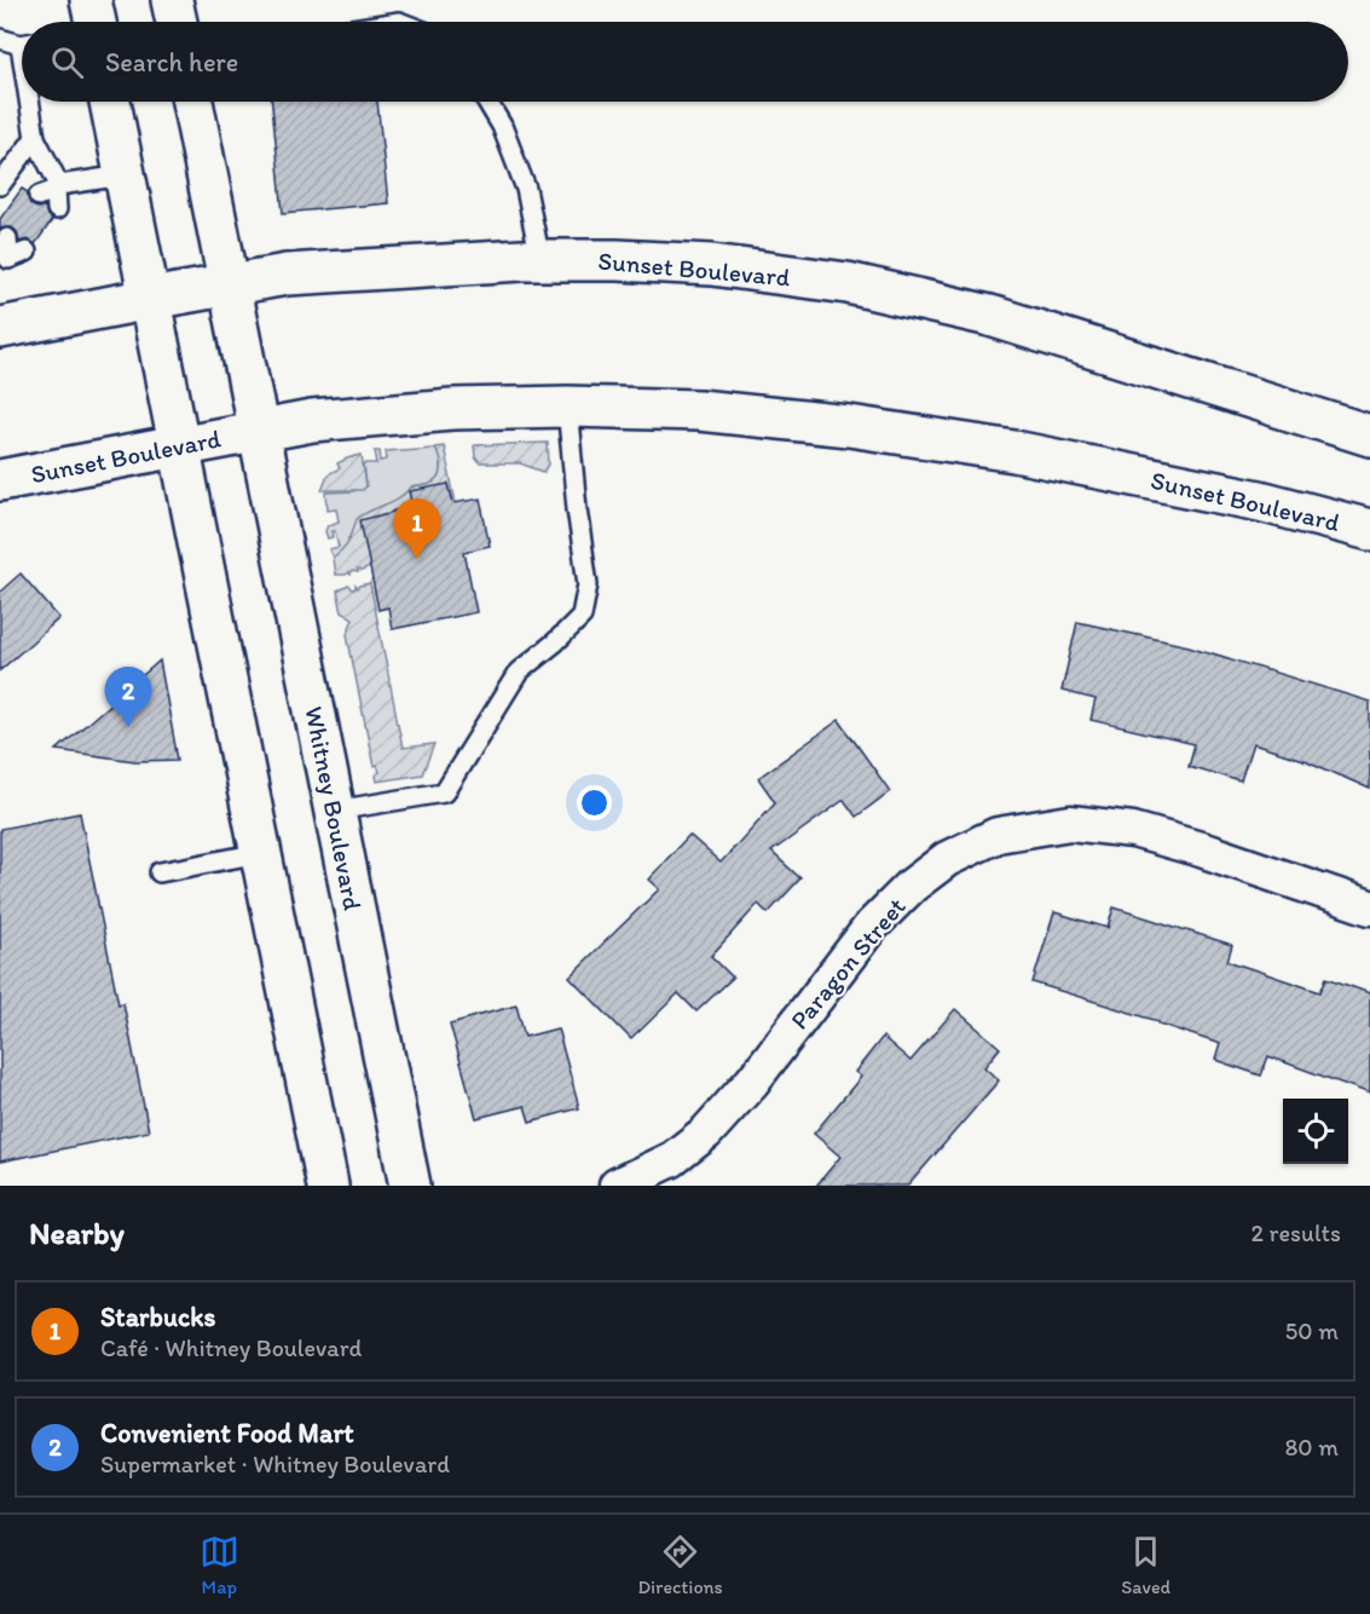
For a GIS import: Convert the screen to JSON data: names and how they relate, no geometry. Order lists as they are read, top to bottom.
{
  "streets": {
    "main road": ["Sunset Boulevard", "Whitney Boulevard"],
    "street": ["Paragon Street"]
  },
  "crossings": [
    ["Sunset Boulevard", "Whitney Boulevard"]
  ],
  "page": {
    "search": "Search here",
    "pins": ["1", "2"],
    "heading": ["Nearby", "2 results"],
    "list": [
      {
        "mark": "1",
        "name": "Starbucks",
        "note": "Café · Whitney Boulevard",
        "value": "50 m"
      },
      {
        "mark": "2",
        "name": "Convenient Food Mart",
        "note": "Supermarket · Whitney Boulevard",
        "value": "80 m"
      }
    ],
    "nav": ["Map", "Directions", "Saved"]
  }
}
